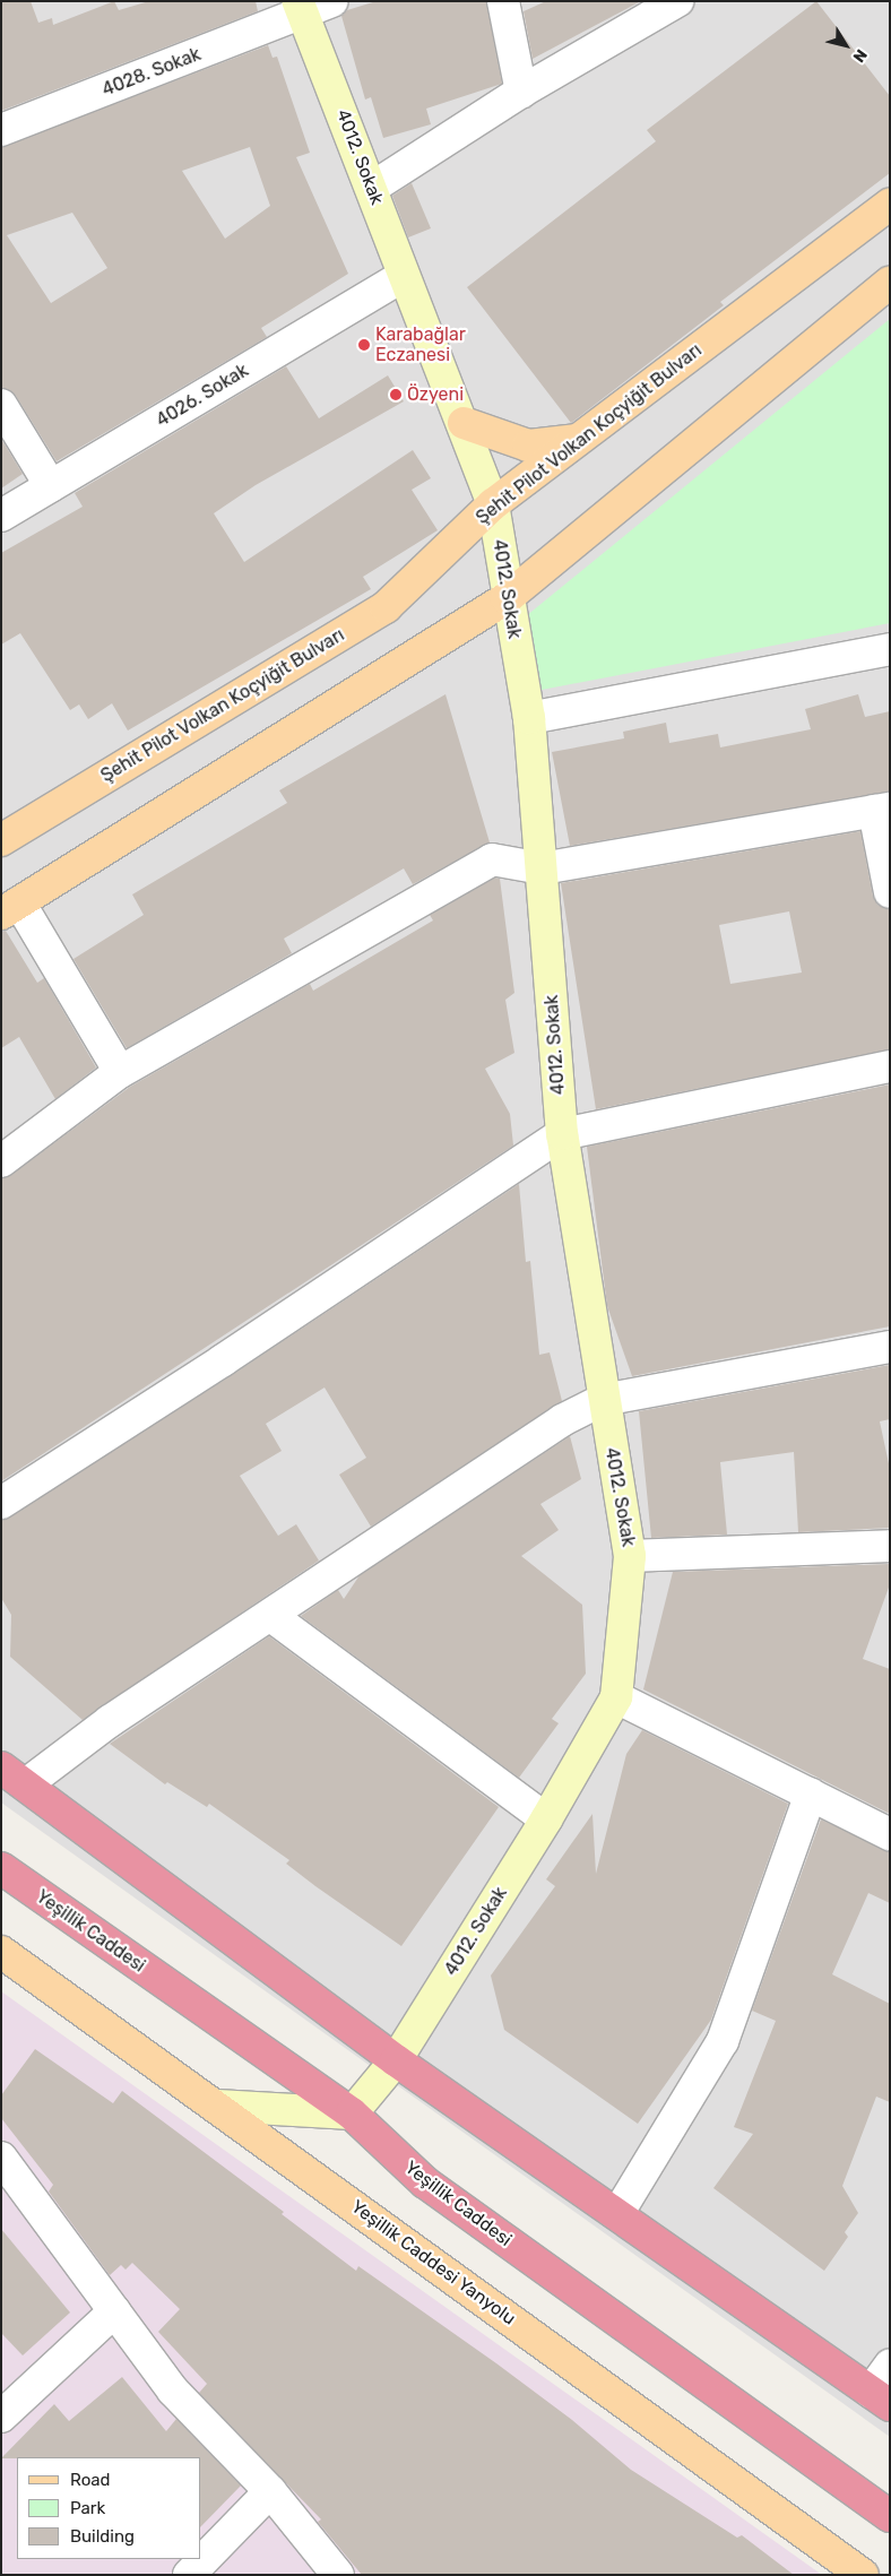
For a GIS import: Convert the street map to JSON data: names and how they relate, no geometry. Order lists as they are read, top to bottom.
{
  "streets": {
    "highway": ["Yeşillik Caddesi"],
    "main road": ["4012. Sokak", "Şehit Pilot Volkan Koçyiğit Bulvarı", "Yeşillik Caddesi Yanyolu"],
    "street": ["4028. Sokak", "4026. Sokak"]
  },
  "crossings": [
    ["4028. Sokak", "4012. Sokak"],
    ["4012. Sokak", "4026. Sokak"],
    ["4012. Sokak", "Şehit Pilot Volkan Koçyiğit Bulvarı"],
    ["4012. Sokak", "Yeşillik Caddesi"]
  ],
  "places": ["Karabağlar Eczanesi", "Özyeni"],
  "legend": ["Road", "Park", "Building"],
  "north": "bottom right"
}
